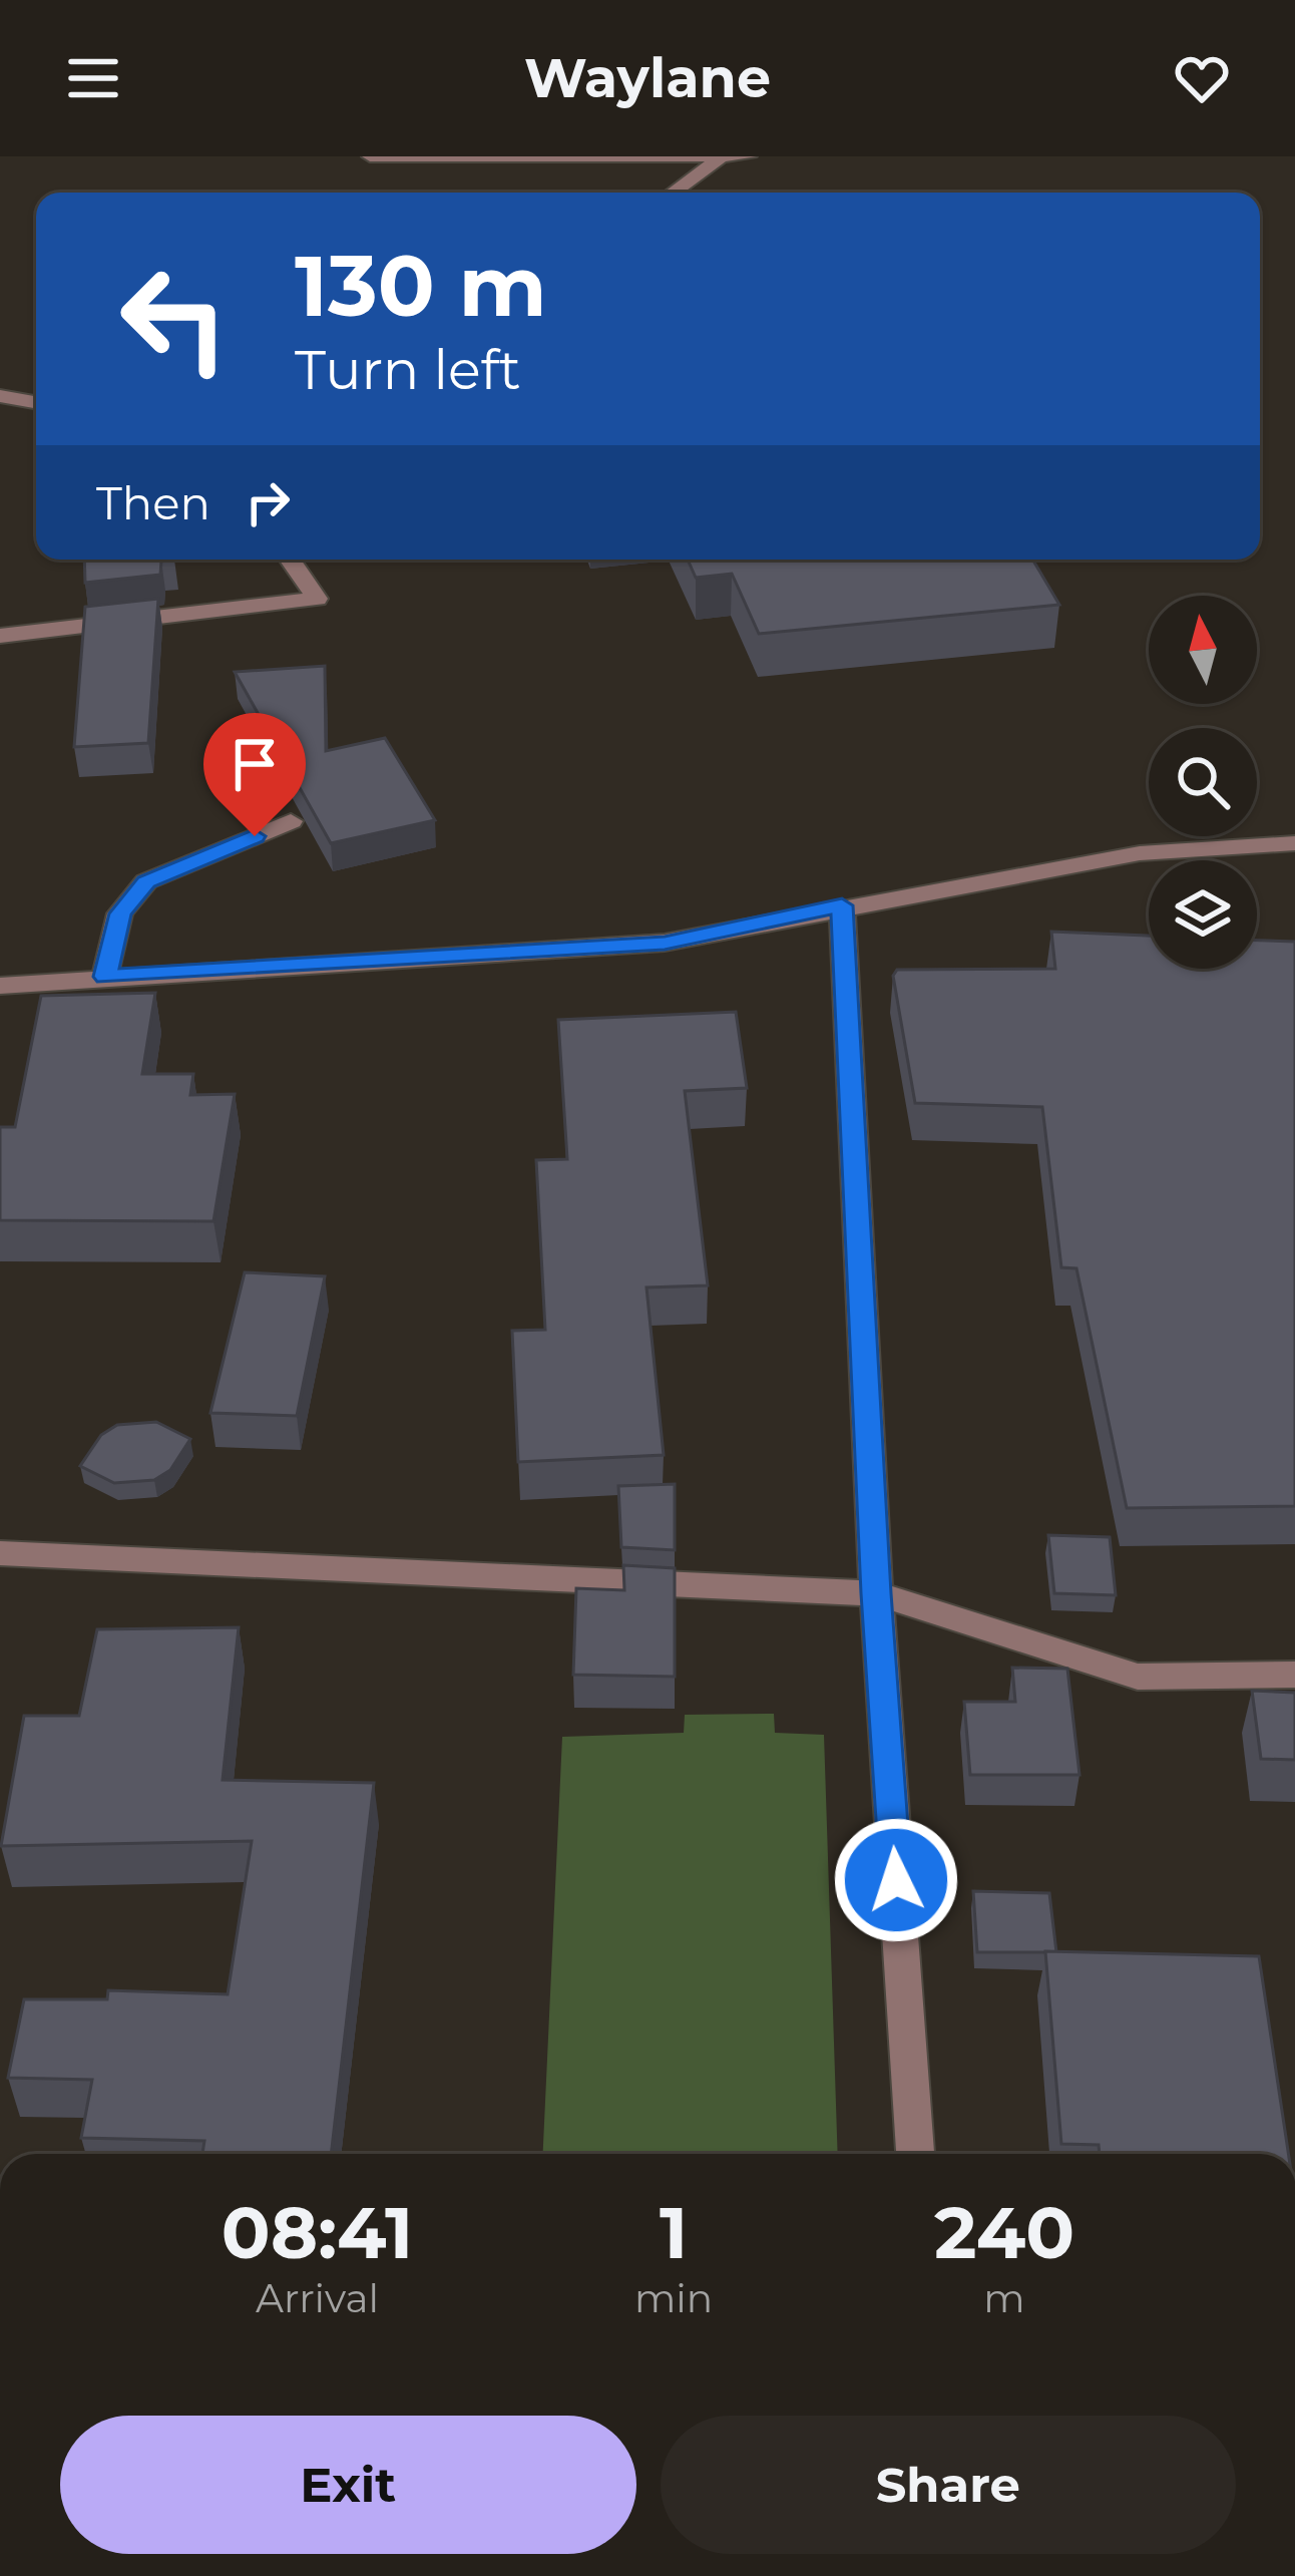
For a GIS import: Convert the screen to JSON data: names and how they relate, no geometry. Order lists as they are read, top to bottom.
{
  "north": "top",
  "page": {
    "header": "Waylane",
    "turn": ["130 m", "Turn left"],
    "then": "Then",
    "eta": [
      "08:41",
      "Arrival",
      "1",
      "min",
      "240",
      "m"
    ],
    "buttons": ["Exit", "Share"]
  }
}
